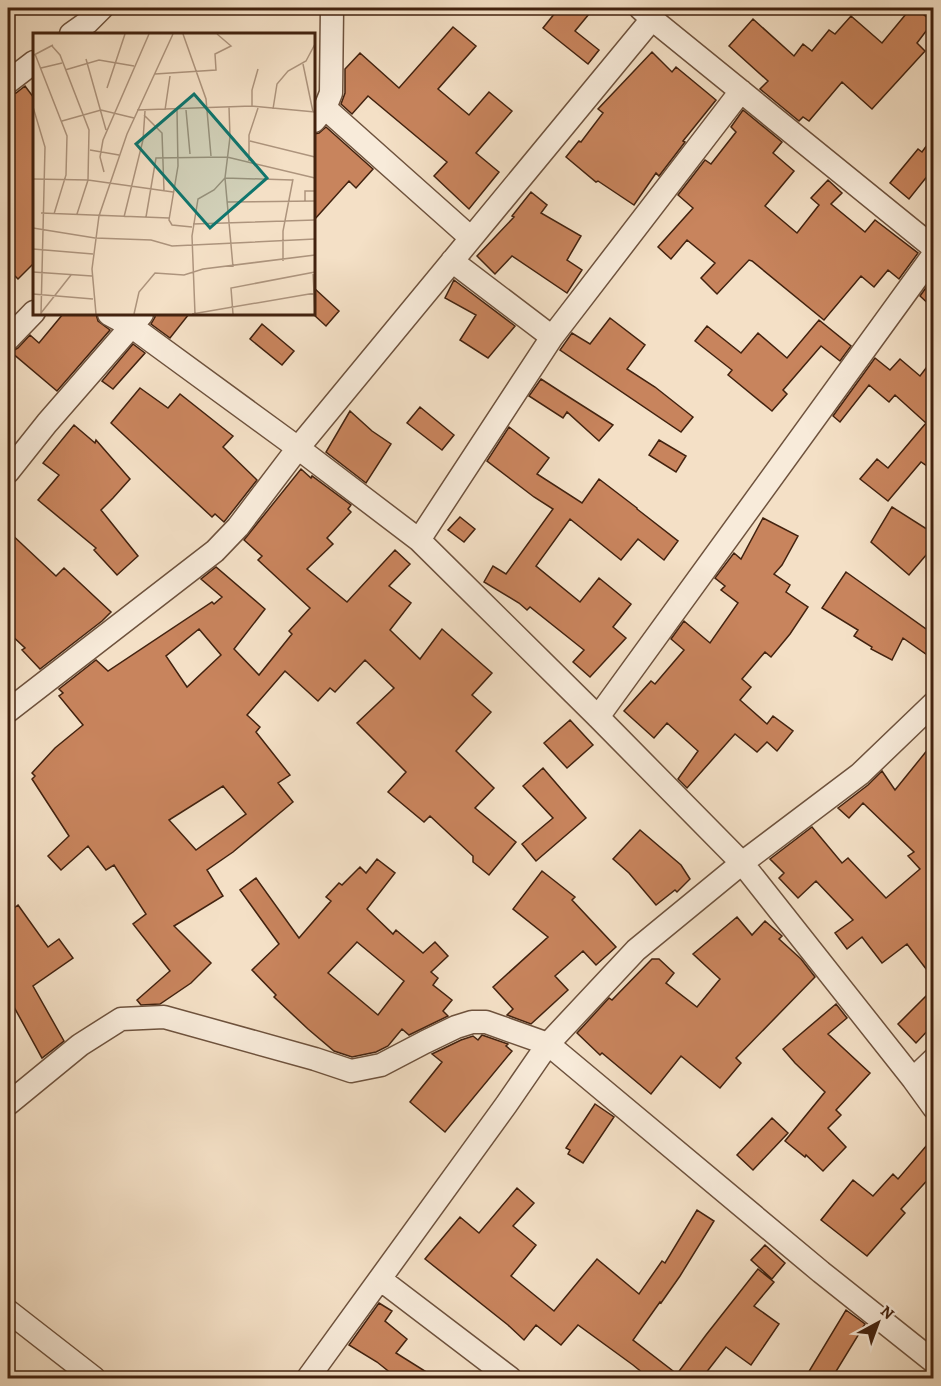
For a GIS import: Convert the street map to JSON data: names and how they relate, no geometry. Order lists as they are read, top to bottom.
{
  "north": "top right"
}
